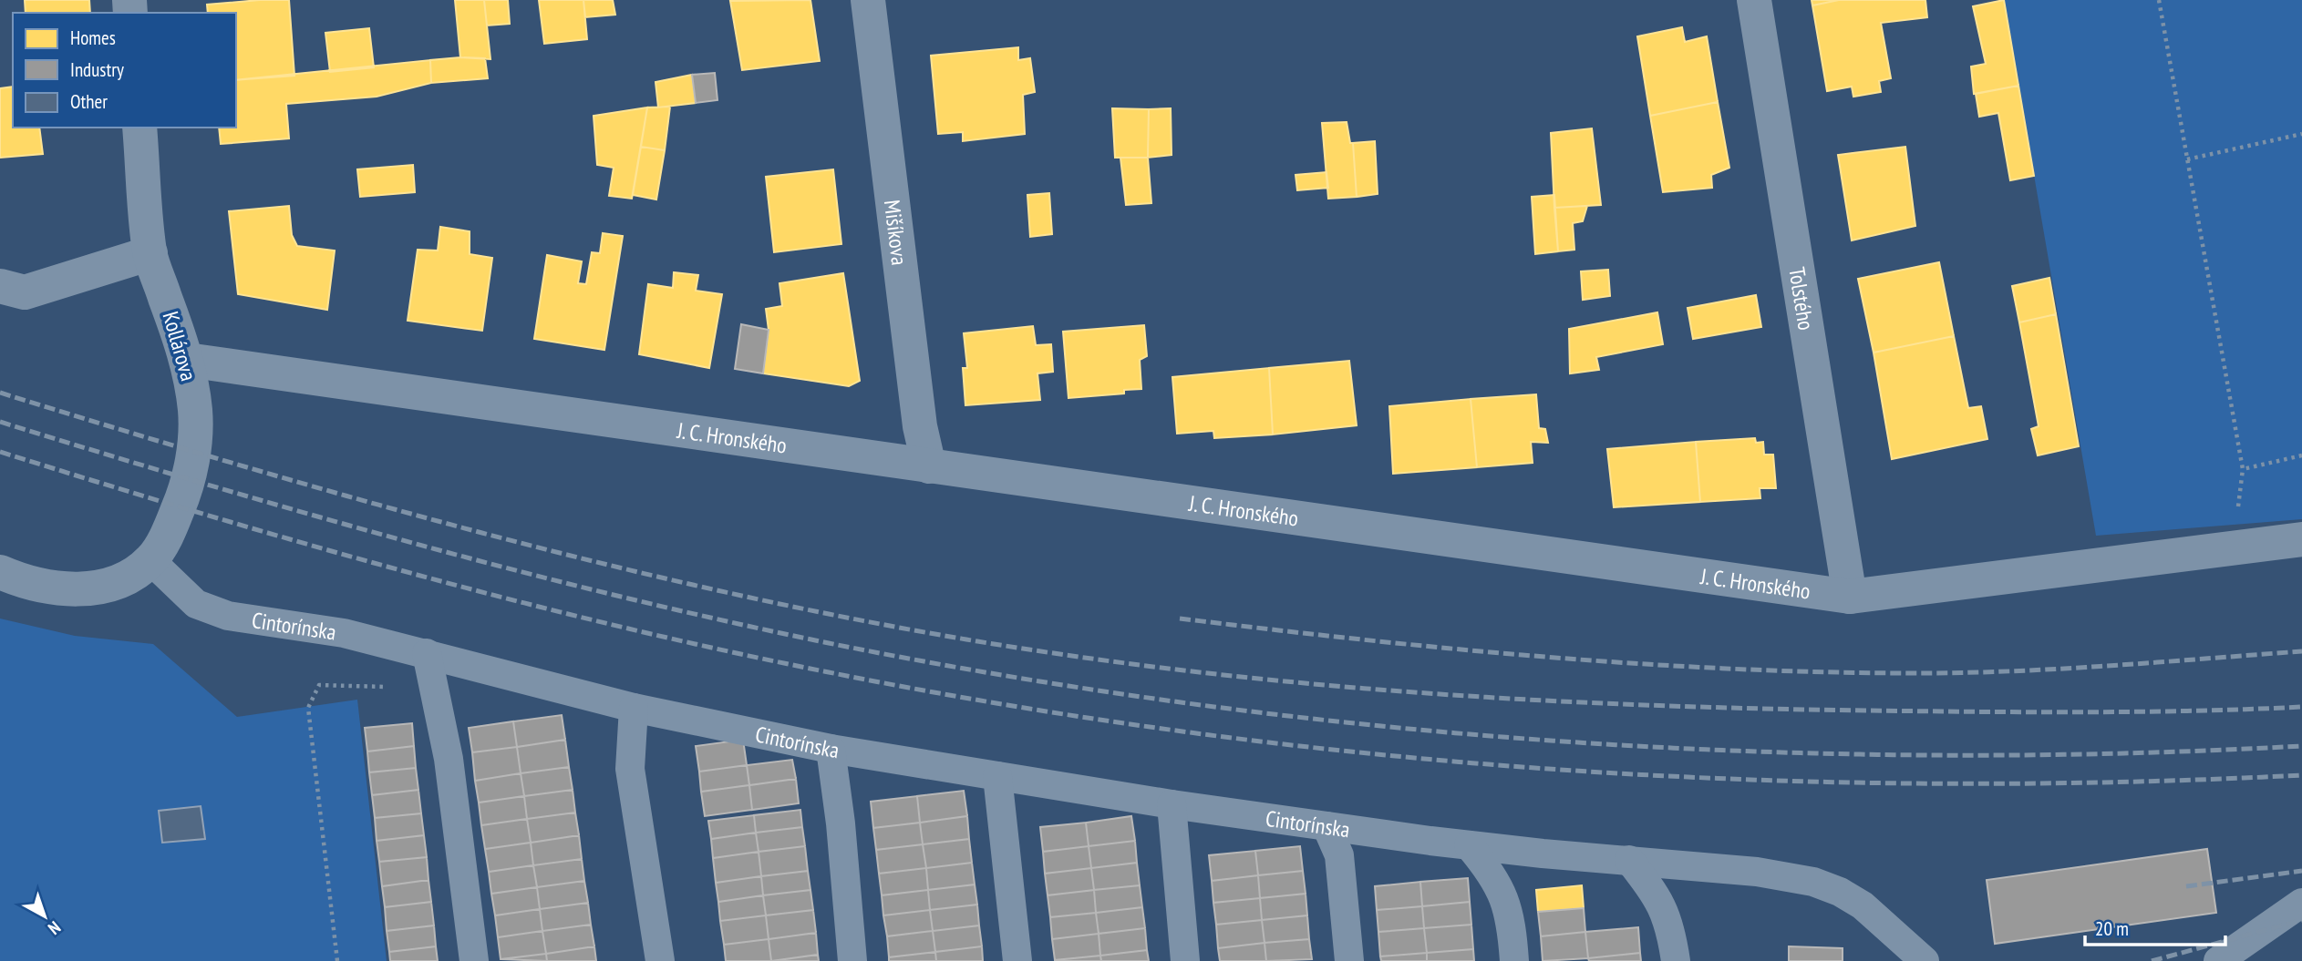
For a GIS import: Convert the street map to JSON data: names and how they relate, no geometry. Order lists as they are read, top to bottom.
{
  "streets": {
    "street": [
      "Mišíkova",
      "Tolstého",
      "Kollárova",
      "J. C. Hronského"
    ],
    "lane": ["Cintorínska"]
  },
  "crossings": [
    ["Mišíkova", "J. C. Hronského"],
    ["Tolstého", "J. C. Hronského"],
    ["Kollárova", "J. C. Hronského"],
    ["Kollárova", "Cintorínska"]
  ],
  "legend": ["Homes", "Industry", "Other"],
  "scale_bar": "20 m",
  "north": "bottom right"
}
